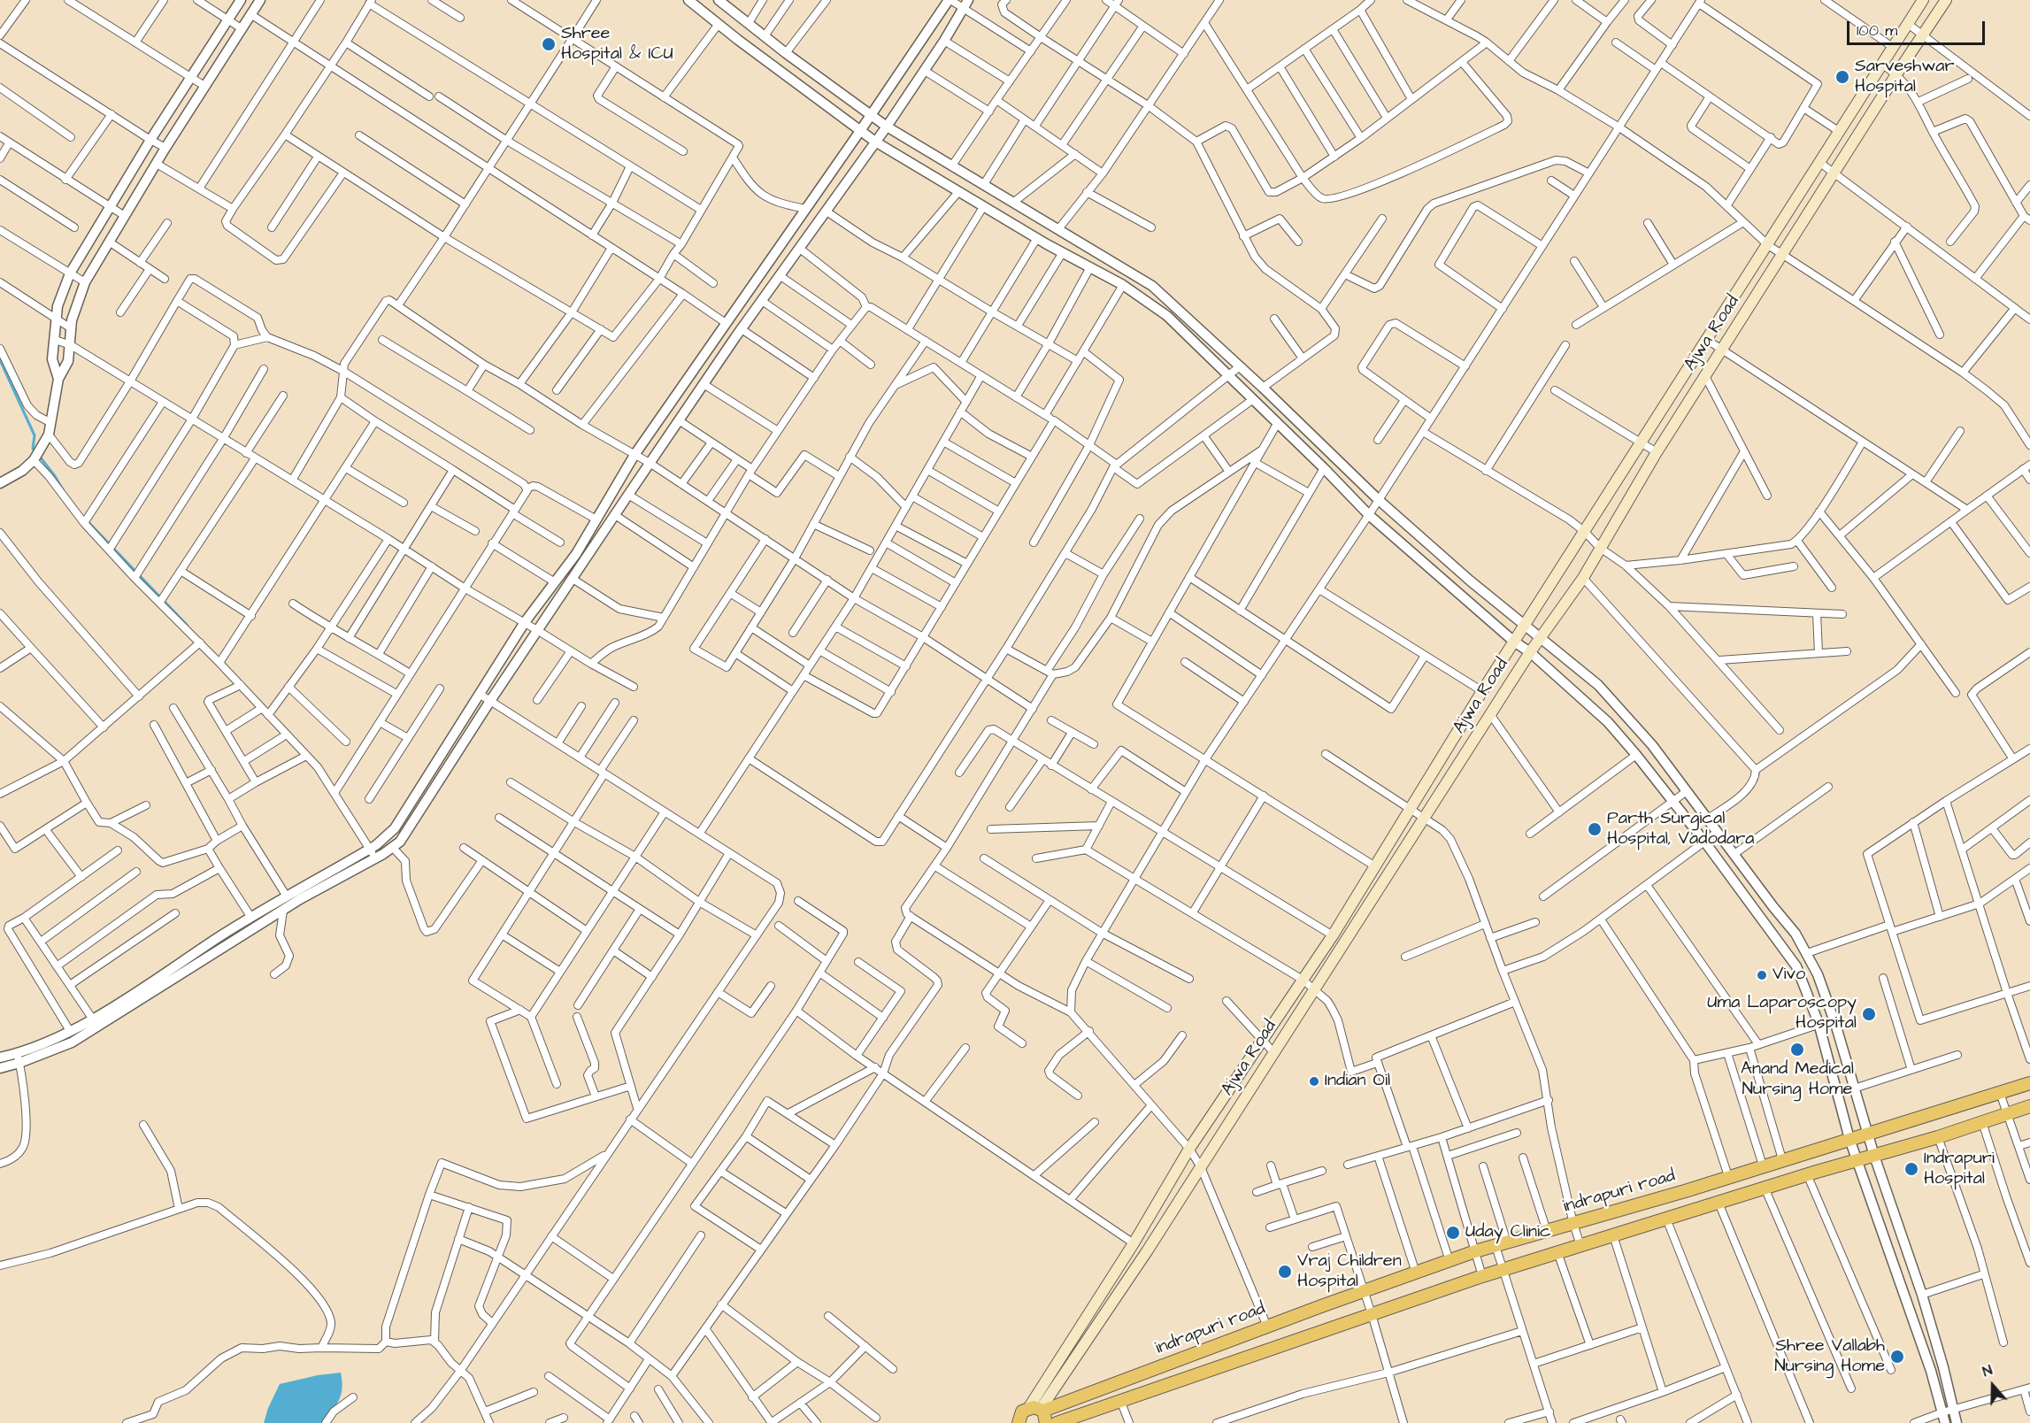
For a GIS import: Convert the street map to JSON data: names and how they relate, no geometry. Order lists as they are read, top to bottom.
{
  "streets": {
    "main road": ["Ajwa Road", "indrapuri road"]
  },
  "crossings": [
    ["Ajwa Road", "indrapuri road"]
  ],
  "places": [
    "Shree Hospital & ICU",
    "Sarveshwar Hospital",
    "Parth Surgical Hospital, Vadodara",
    "Vivo",
    "Uma Laparoscopy Hospital",
    "Anand Medical Nursing Home",
    "Indian Oil",
    "Indrapuri Hospital",
    "Uday Clinic",
    "Vraj Children Hospital",
    "Shree Vallabh Nursing Home"
  ],
  "scale_bar": "100 m",
  "north": "top"
}
